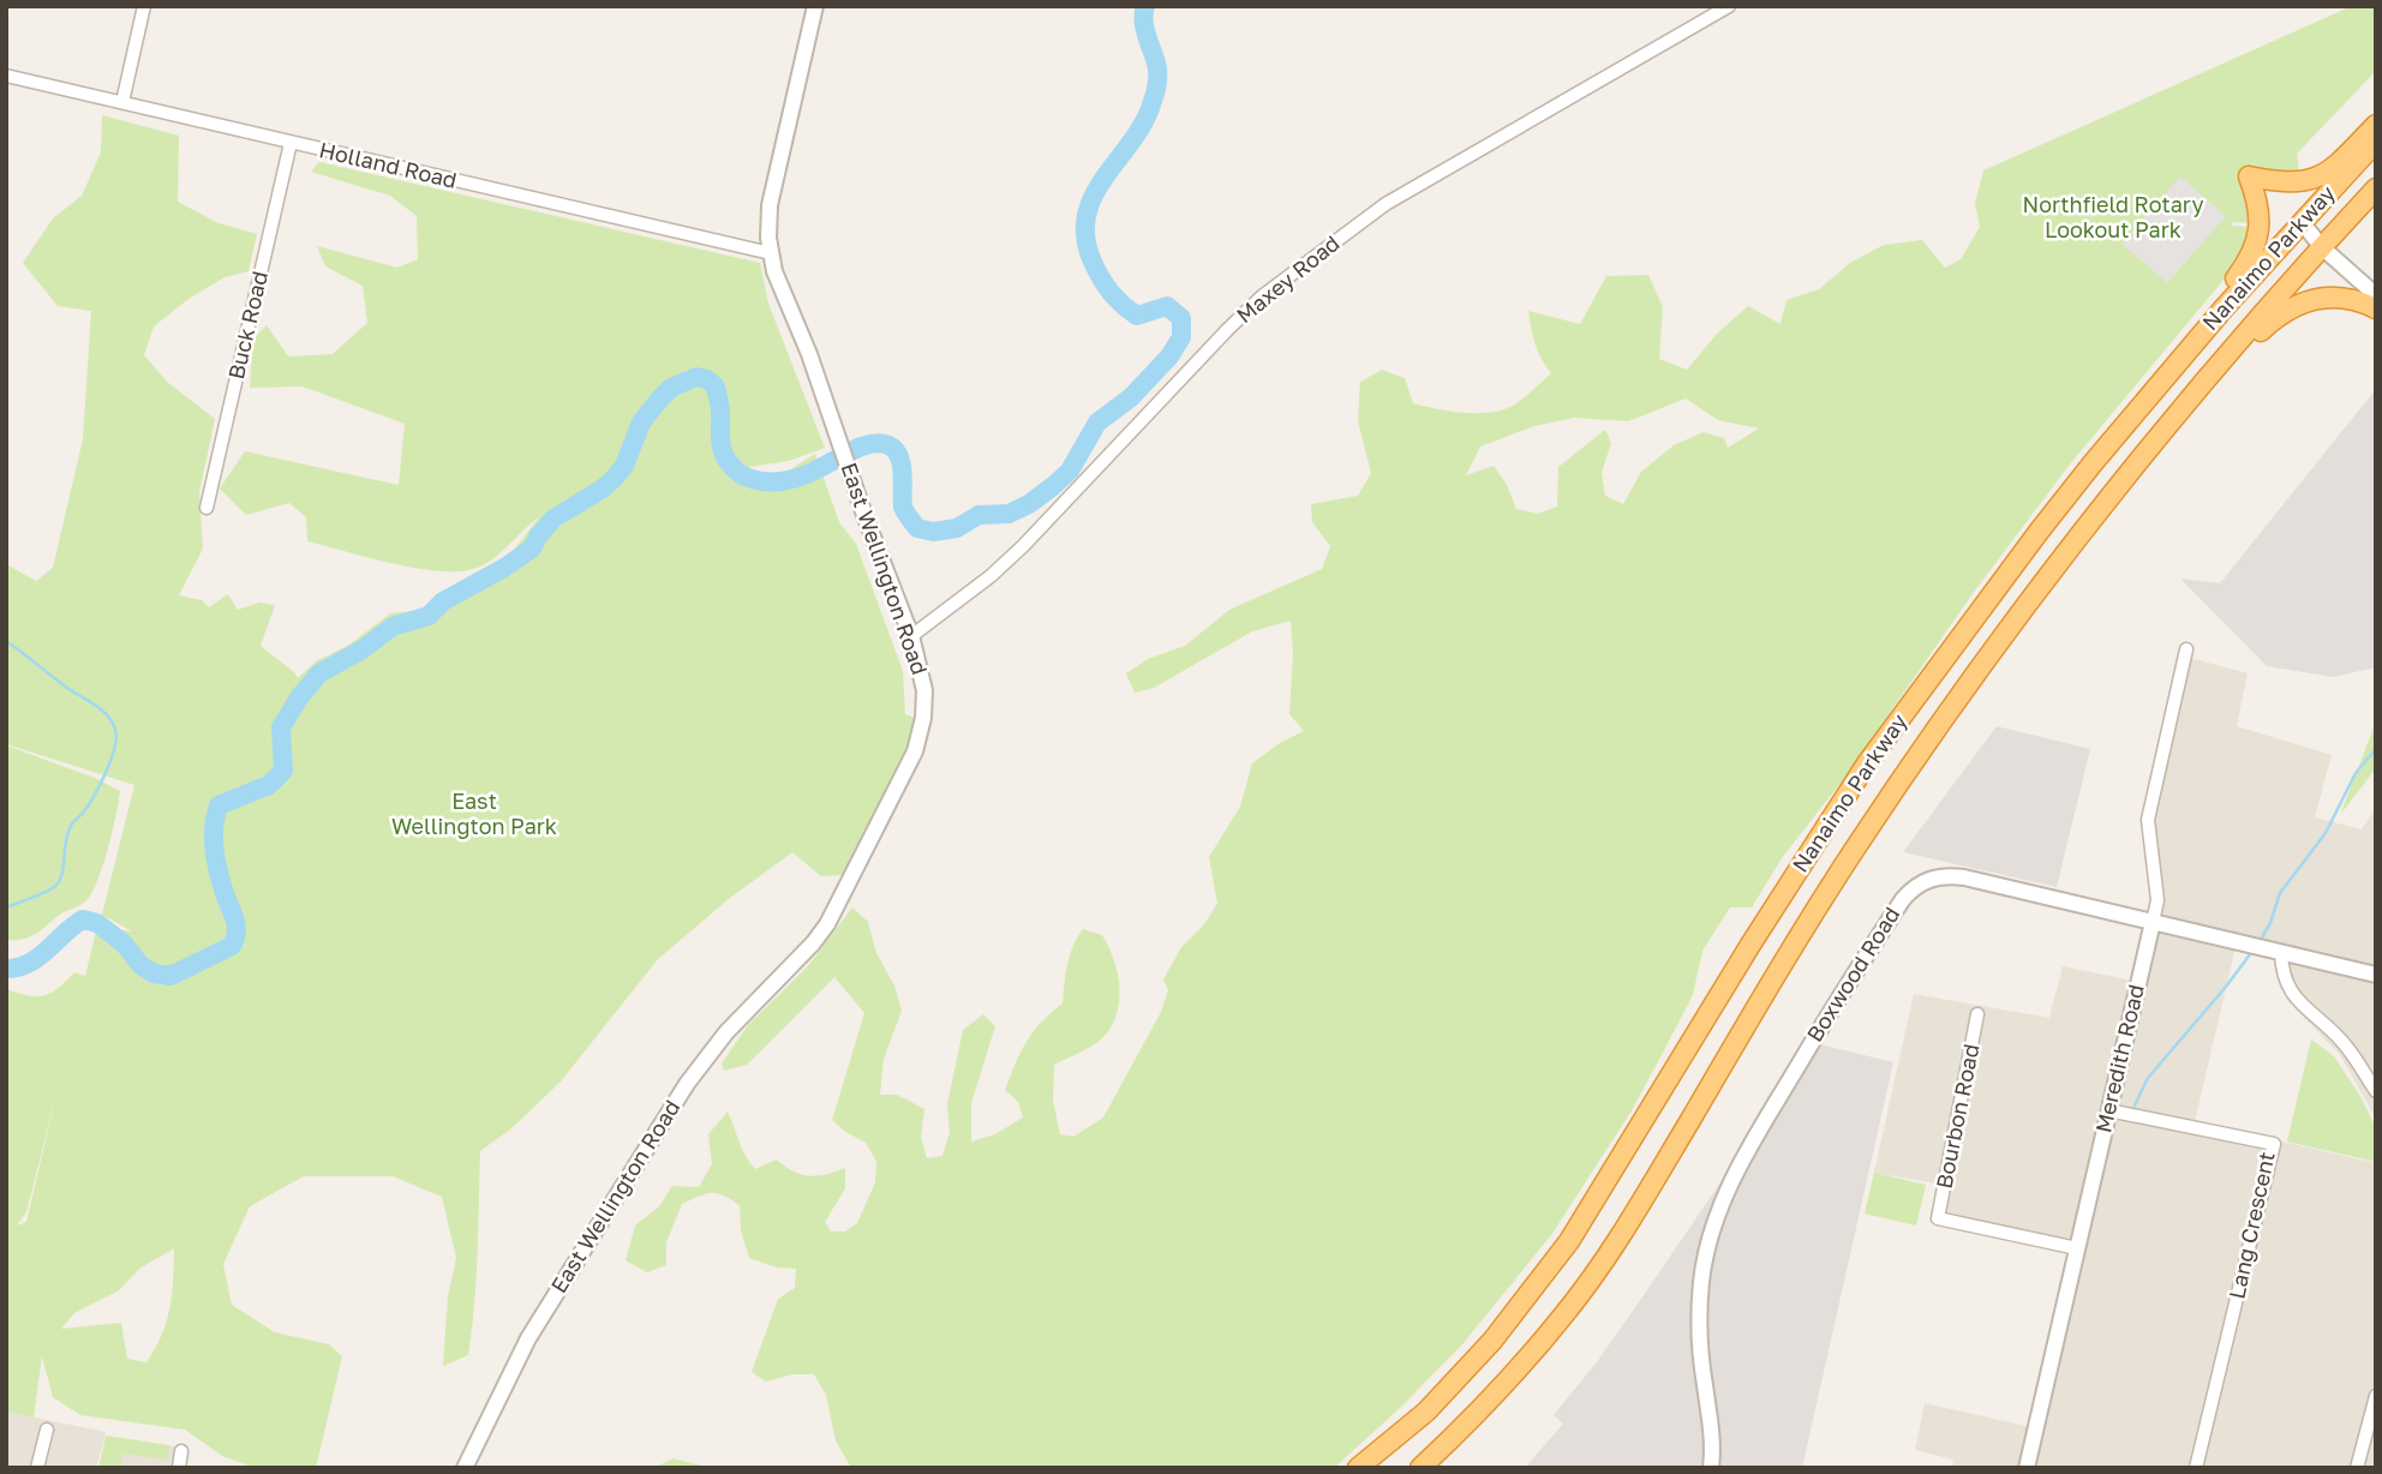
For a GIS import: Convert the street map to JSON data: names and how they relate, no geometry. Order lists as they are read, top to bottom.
{
  "streets": {
    "highway": ["Nanaimo Parkway"],
    "street": [
      "Holland Road",
      "Maxey Road",
      "Buck Road",
      "East Wellington Road",
      "Boxwood Road",
      "Meredith Road",
      "Bourbon Road",
      "Lang Crescent"
    ]
  },
  "crossings": [
    ["Holland Road", "Buck Road"],
    ["Holland Road", "East Wellington Road"],
    ["Maxey Road", "East Wellington Road"],
    ["Boxwood Road", "Meredith Road"],
    ["Meredith Road", "Bourbon Road"],
    ["Meredith Road", "Lang Crescent"]
  ],
  "parks": ["Northfield Rotary Lookout Park", "East Wellington Park"]
}
